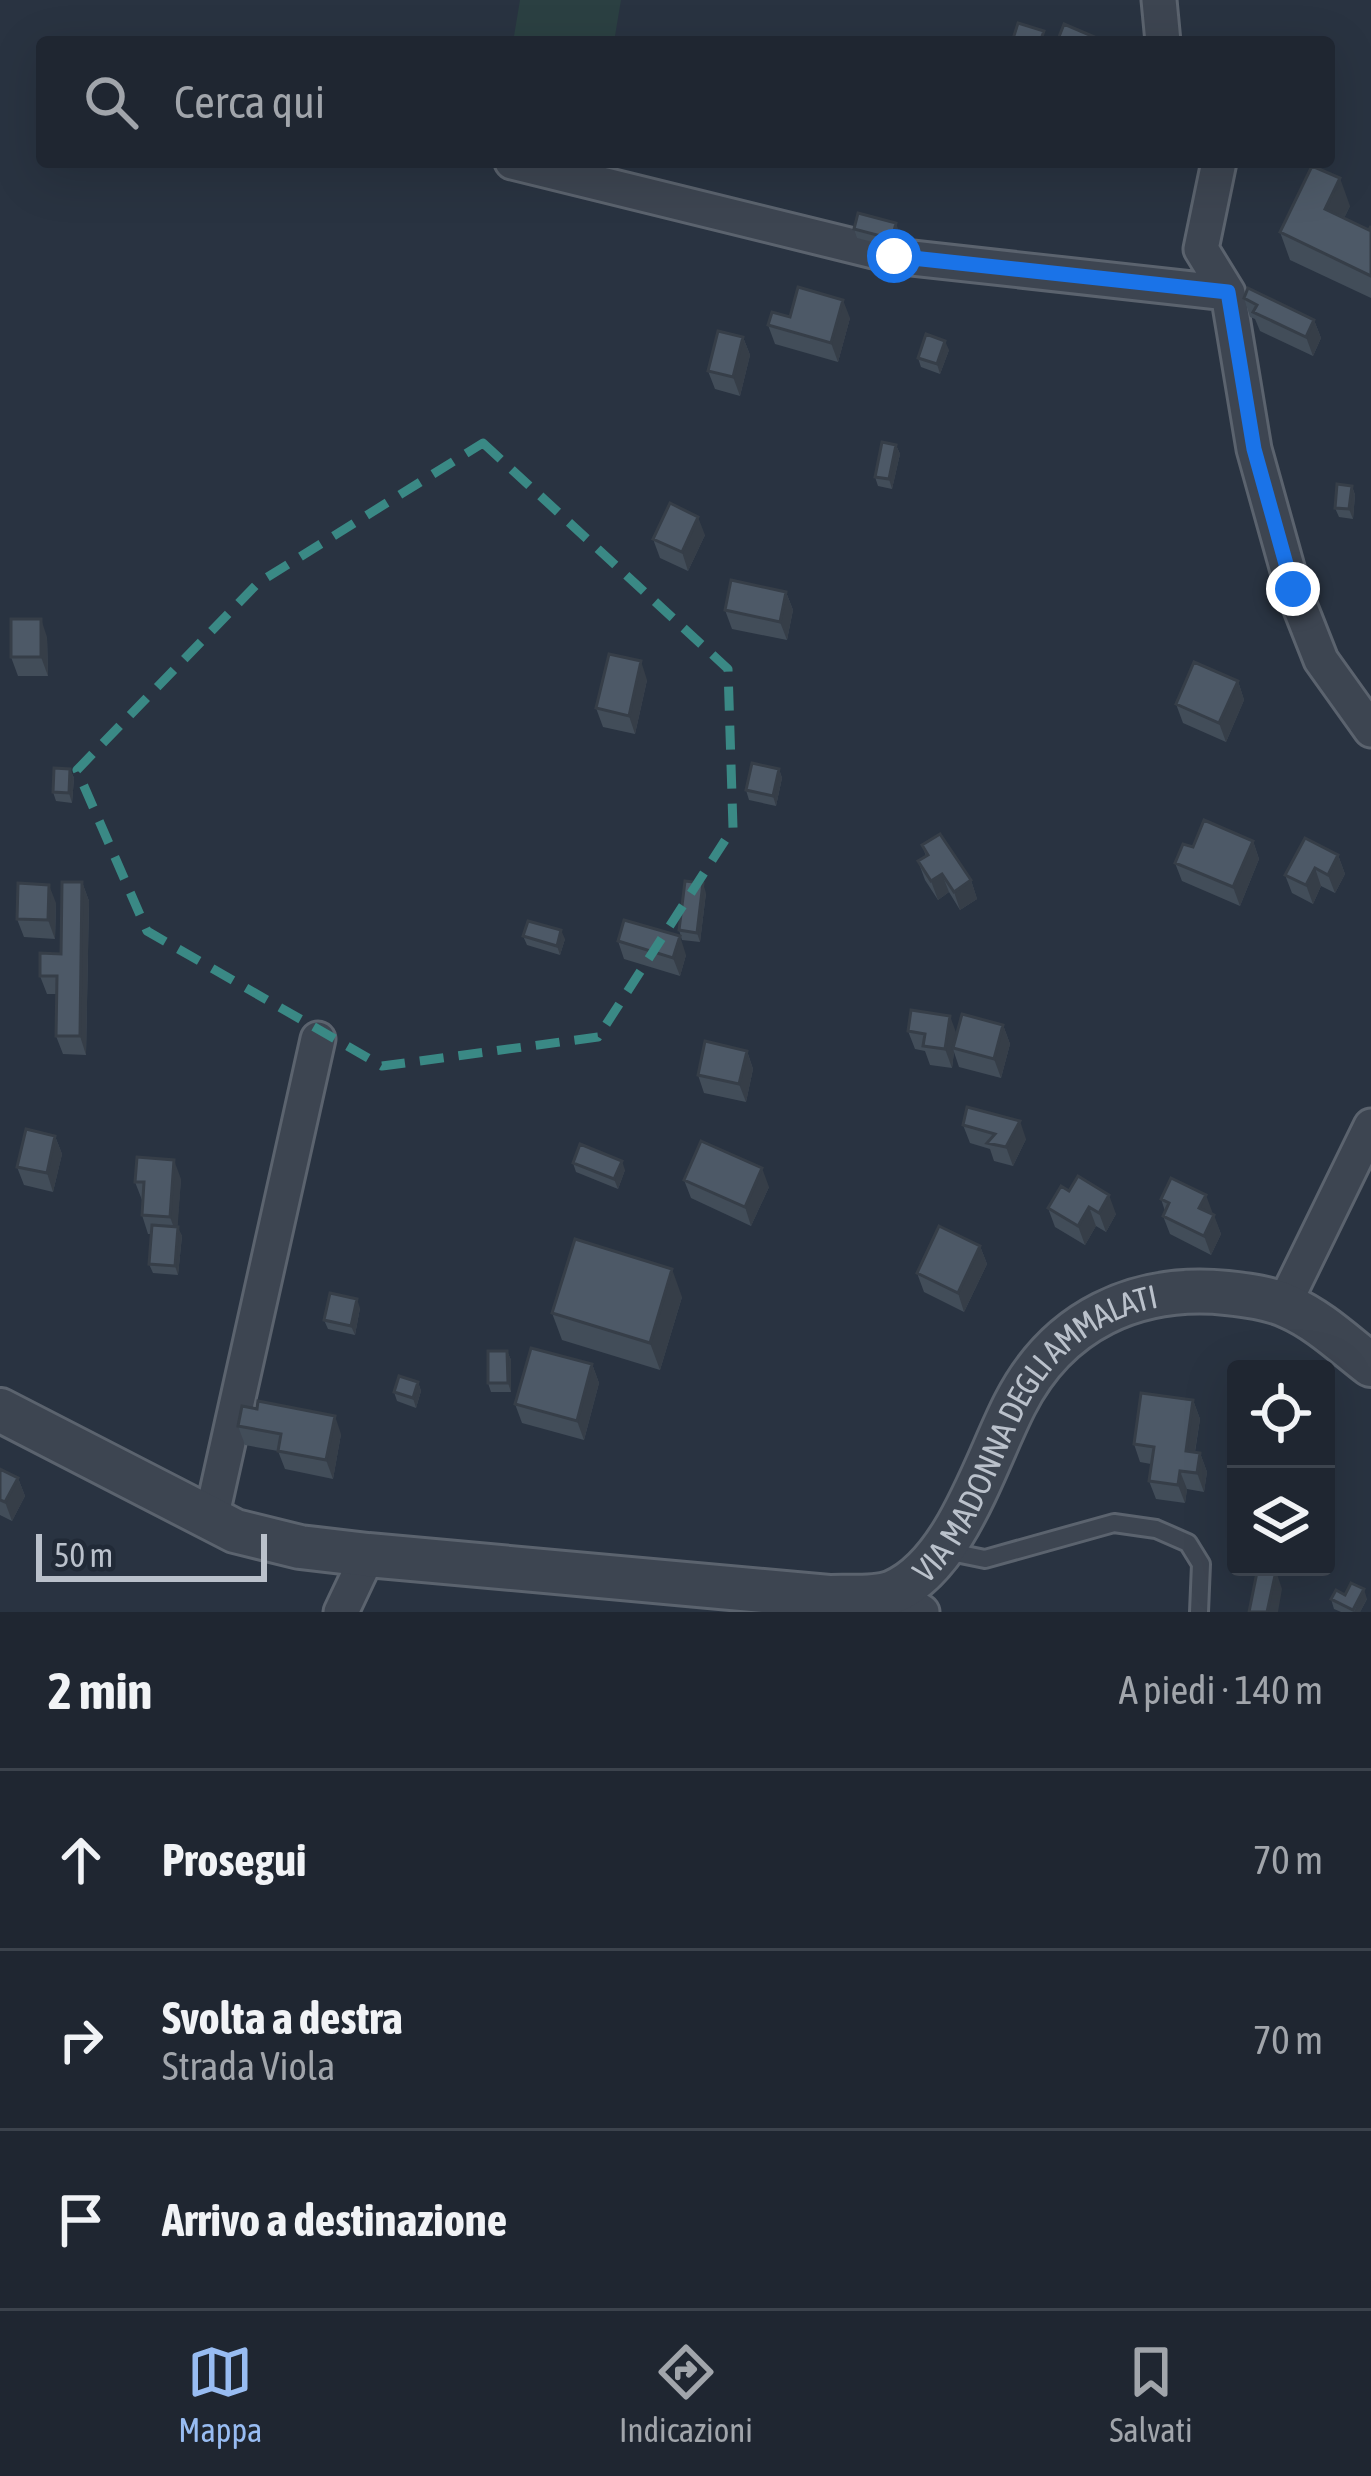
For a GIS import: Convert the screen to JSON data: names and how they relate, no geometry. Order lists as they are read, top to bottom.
{
  "streets": {
    "street": ["VIA MADONNA DEGLI AMMALATI"]
  },
  "scale_bar": "50 m",
  "page": {
    "search": "Cerca qui",
    "scale": "50 m",
    "heading": ["2 min", "A piedi · 140 m"],
    "list": [
      ["Prosegui", "70 m"],
      ["Svolta a destra", "Strada Viola", "70 m"],
      "Arrivo a destinazione"
    ],
    "nav": ["Mappa", "Indicazioni", "Salvati"]
  }
}
